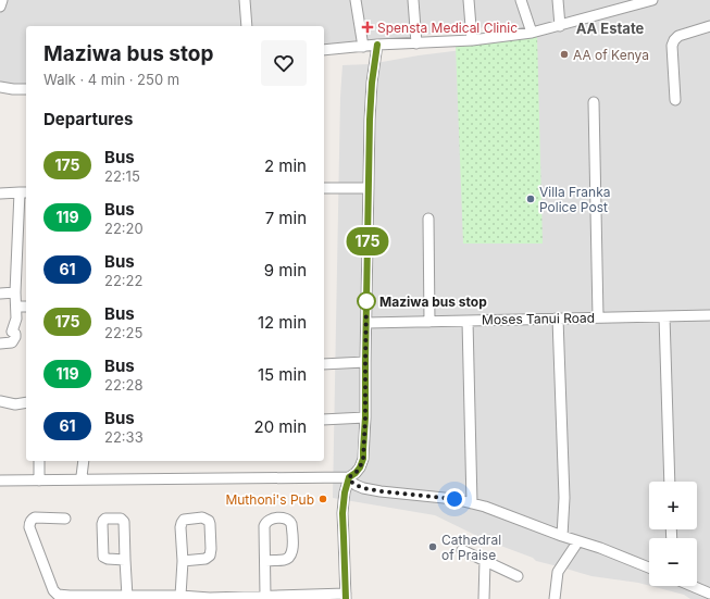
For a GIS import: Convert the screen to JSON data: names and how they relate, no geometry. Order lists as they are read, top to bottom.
{
  "streets": {
    "street": ["Moses Tanui Road"]
  },
  "districts": ["AA Estate"],
  "places": {
    "health": ["Spensta Medical Clinic"],
    "other": [
      "AA of Kenya",
      "Villa Franka Police Post",
      "Maziwa bus stop",
      "Muthoni's Pub",
      "Cathedral of Praise"
    ]
  },
  "lines": ["bus line 175"],
  "page": {
    "on_map": "175",
    "heading": [
      ["Maziwa bus stop", "Walk · 4 min · 250 m"],
      "Departures"
    ],
    "list": [
      {
        "mark": "175",
        "name": "Bus",
        "note": "22:15",
        "value": "2 min"
      },
      {
        "mark": "119",
        "name": "Bus",
        "note": "22:20",
        "value": "7 min"
      },
      {
        "mark": "61",
        "name": "Bus",
        "note": "22:22",
        "value": "9 min"
      },
      {
        "mark": "175",
        "name": "Bus",
        "note": "22:25",
        "value": "12 min"
      },
      {
        "mark": "119",
        "name": "Bus",
        "note": "22:28",
        "value": "15 min"
      },
      {
        "mark": "61",
        "name": "Bus",
        "note": "22:33",
        "value": "20 min"
      }
    ],
    "map_buttons": ["+", "−"]
  }
}
